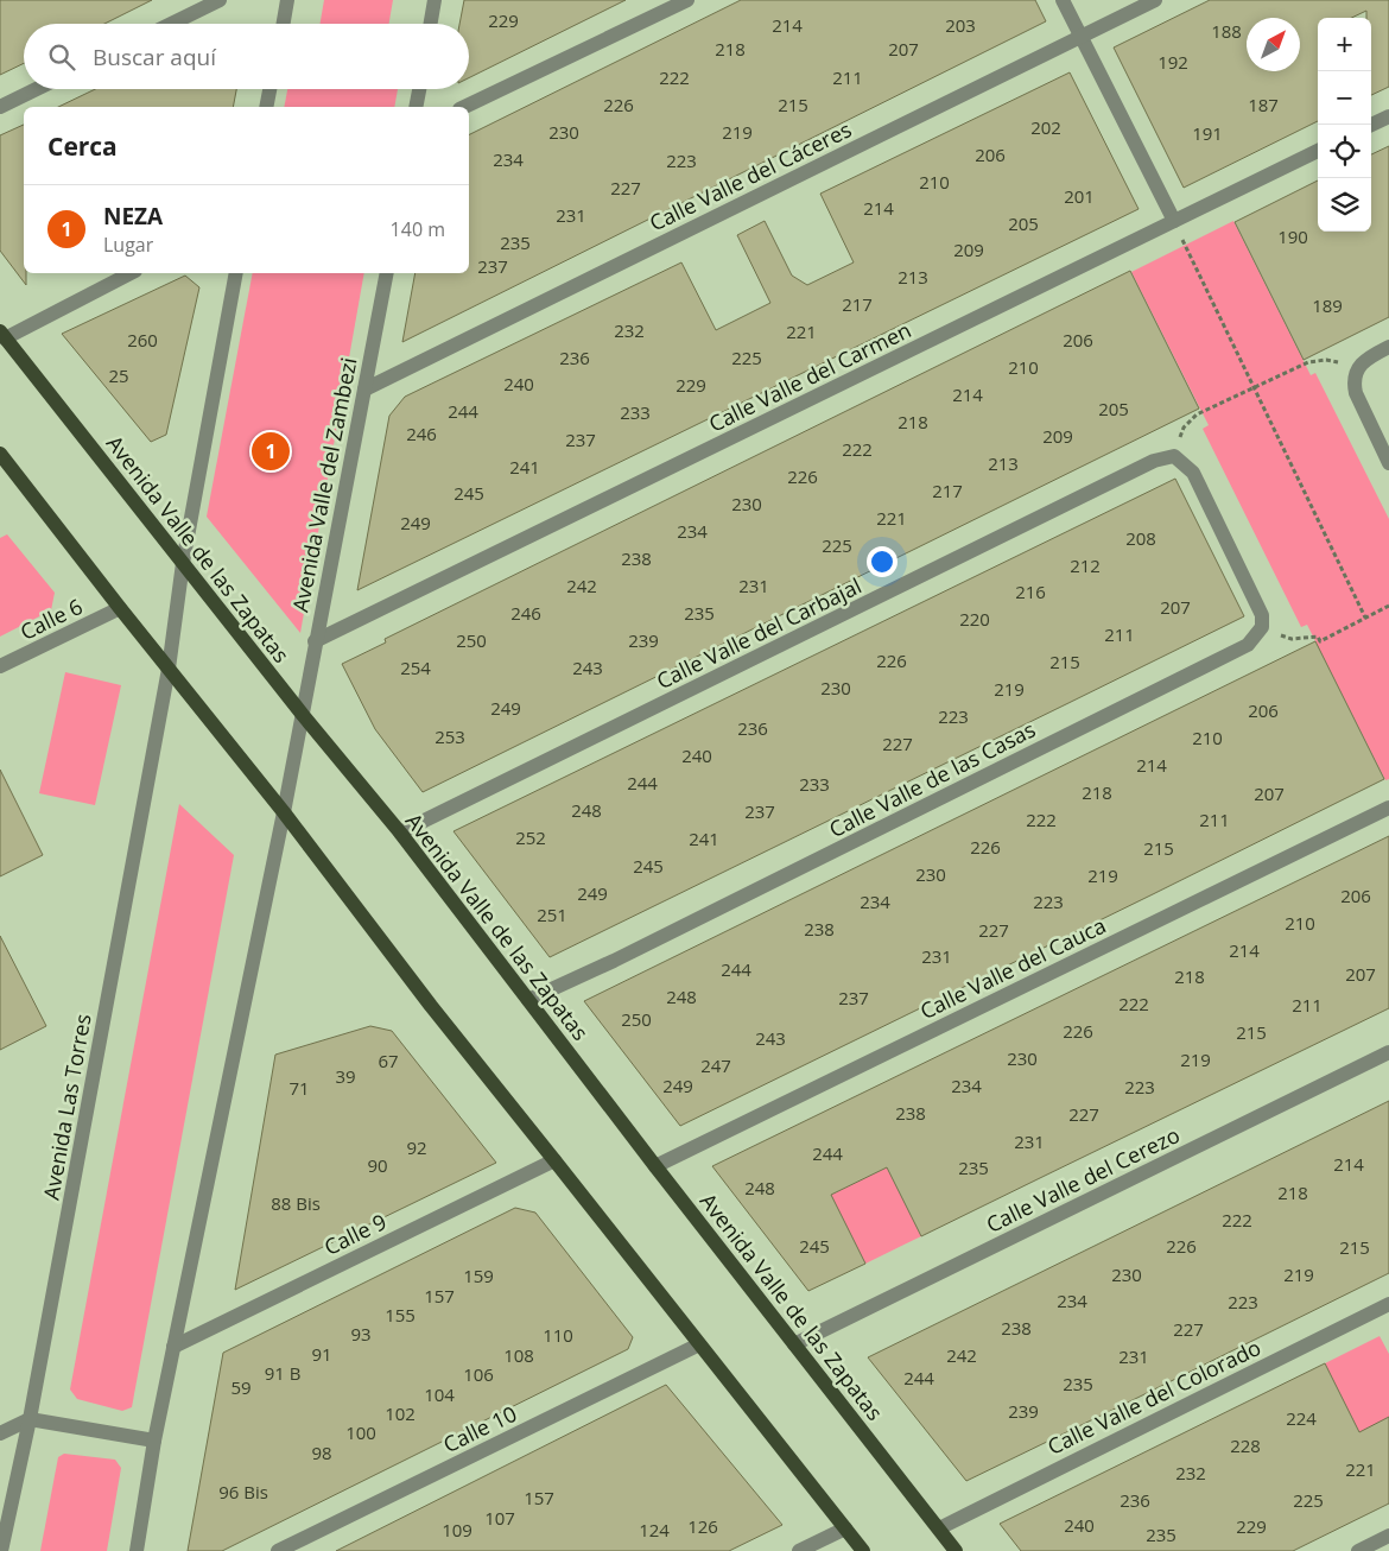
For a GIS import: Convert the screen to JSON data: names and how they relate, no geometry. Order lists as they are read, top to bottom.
{
  "streets": {
    "main road": ["Avenida Valle de las Zapatas"],
    "street": [
      "Calle Valle del Cáceres",
      "Calle Valle del Carmen",
      "Avenida Valle del Zambezi",
      "Calle 6",
      "Calle Valle del Carbajal",
      "Calle Valle de las Casas",
      "Calle Valle del Cauca",
      "Avenida Las Torres",
      "Calle Valle del Cerezo",
      "Calle 9",
      "Calle Valle del Colorado",
      "Calle 10"
    ]
  },
  "crossings": [
    ["Calle Valle del Cáceres", "Avenida Valle del Zambezi"],
    ["Calle Valle del Carmen", "Avenida Valle del Zambezi"],
    ["Avenida Valle del Zambezi", "Avenida Valle de las Zapatas"],
    ["Avenida Valle de las Zapatas", "Calle Valle del Carbajal"],
    ["Avenida Valle de las Zapatas", "Calle Valle de las Casas"],
    ["Avenida Valle de las Zapatas", "Calle Valle del Cauca"],
    ["Avenida Valle de las Zapatas", "Calle Valle del Cerezo"],
    ["Avenida Valle de las Zapatas", "Calle Valle del Colorado"]
  ],
  "house_numbers": [
    "229",
    "214",
    "203",
    "188",
    "218",
    "207",
    "192",
    "222",
    "211",
    "226",
    "215",
    "187",
    "202",
    "230",
    "219",
    "191",
    "206",
    "234",
    "223",
    "210",
    "227",
    "201",
    "214",
    "231",
    "205",
    "190",
    "235",
    "209",
    "237",
    "213",
    "217",
    "189",
    "232",
    "221",
    "260",
    "206",
    "236",
    "225",
    "210",
    "25",
    "240",
    "229",
    "214",
    "205",
    "244",
    "233",
    "218",
    "246",
    "209",
    "237",
    "222",
    "213",
    "241",
    "226",
    "217",
    "245",
    "230",
    "221",
    "249",
    "234",
    "208",
    "225",
    "238",
    "212",
    "242",
    "231",
    "216",
    "207",
    "246",
    "235",
    "220",
    "211",
    "250",
    "239",
    "226",
    "215",
    "254",
    "243",
    "230",
    "219",
    "249",
    "206",
    "223",
    "236",
    "253",
    "210",
    "227",
    "240",
    "214",
    "244",
    "233",
    "218",
    "207",
    "248",
    "237",
    "222",
    "211",
    "252",
    "241",
    "226",
    "215",
    "245",
    "230",
    "219",
    "249",
    "206",
    "234",
    "223",
    "251",
    "210",
    "238",
    "227",
    "214",
    "231",
    "244",
    "207",
    "218",
    "248",
    "237",
    "222",
    "211",
    "250",
    "226",
    "215",
    "243",
    "230",
    "219",
    "67",
    "247",
    "39",
    "249",
    "234",
    "223",
    "71",
    "238",
    "227",
    "231",
    "92",
    "244",
    "214",
    "90",
    "235",
    "248",
    "218",
    "88 Bis",
    "222",
    "245",
    "226",
    "215",
    "230",
    "219",
    "159",
    "157",
    "234",
    "223",
    "155",
    "238",
    "227",
    "93",
    "110",
    "91",
    "108",
    "242",
    "231",
    "91 B",
    "106",
    "244",
    "235",
    "59",
    "104",
    "239",
    "102",
    "224",
    "100",
    "228",
    "98",
    "221",
    "232",
    "96 Bis",
    "157",
    "236",
    "225",
    "107",
    "240",
    "126",
    "229",
    "109",
    "124",
    "235"
  ],
  "north": "top right",
  "page": {
    "map_buttons": ["+", "−"],
    "search": "Buscar aquí",
    "heading": "Cerca",
    "list": [
      {
        "mark": "1",
        "name": "NEZA",
        "note": "Lugar",
        "value": "140 m"
      }
    ],
    "pins": "1"
  }
}
